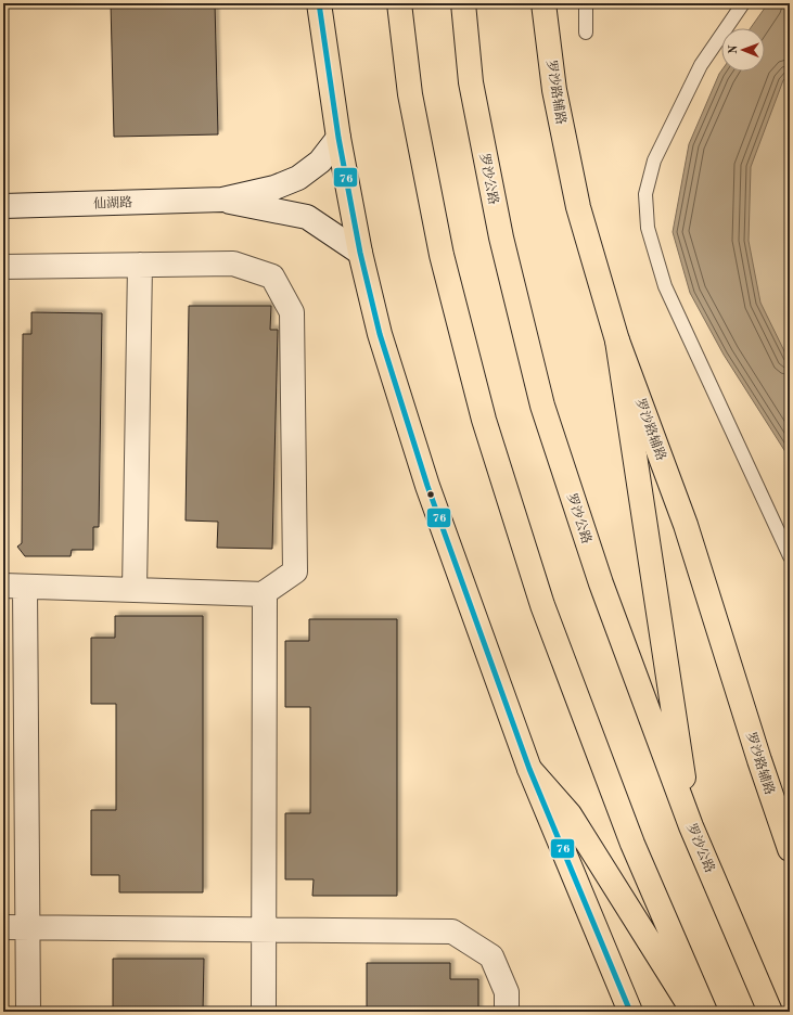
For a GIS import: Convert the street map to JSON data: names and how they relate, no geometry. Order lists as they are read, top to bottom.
{
  "streets": {
    "main road": ["罗沙路辅路", "罗沙公路"],
    "street": ["仙湖路"]
  },
  "lines": ["transit line 76"],
  "north": "left"
}
